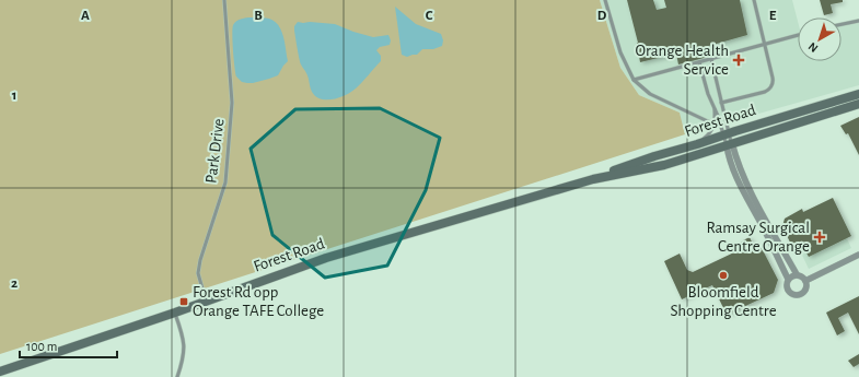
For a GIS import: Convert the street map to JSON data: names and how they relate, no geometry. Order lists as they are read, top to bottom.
{
  "streets": {
    "main road": ["Forest Road"],
    "lane": ["Park Drive"]
  },
  "crossings": [
    ["Forest Road", "Park Drive"]
  ],
  "places": {
    "health": ["Orange Health Service", "Ramsay Surgical Centre Orange"],
    "other": ["Bloomfield Shopping Centre"],
    "transit": ["Forest Rd opp Orange TAFE College"]
  },
  "scale_bar": "100 m",
  "north": "bottom left",
  "grid": {
    "columns": [
      "A",
      "B",
      "C",
      "D",
      "E"
    ],
    "rows": ["1", "2"]
  }
}
